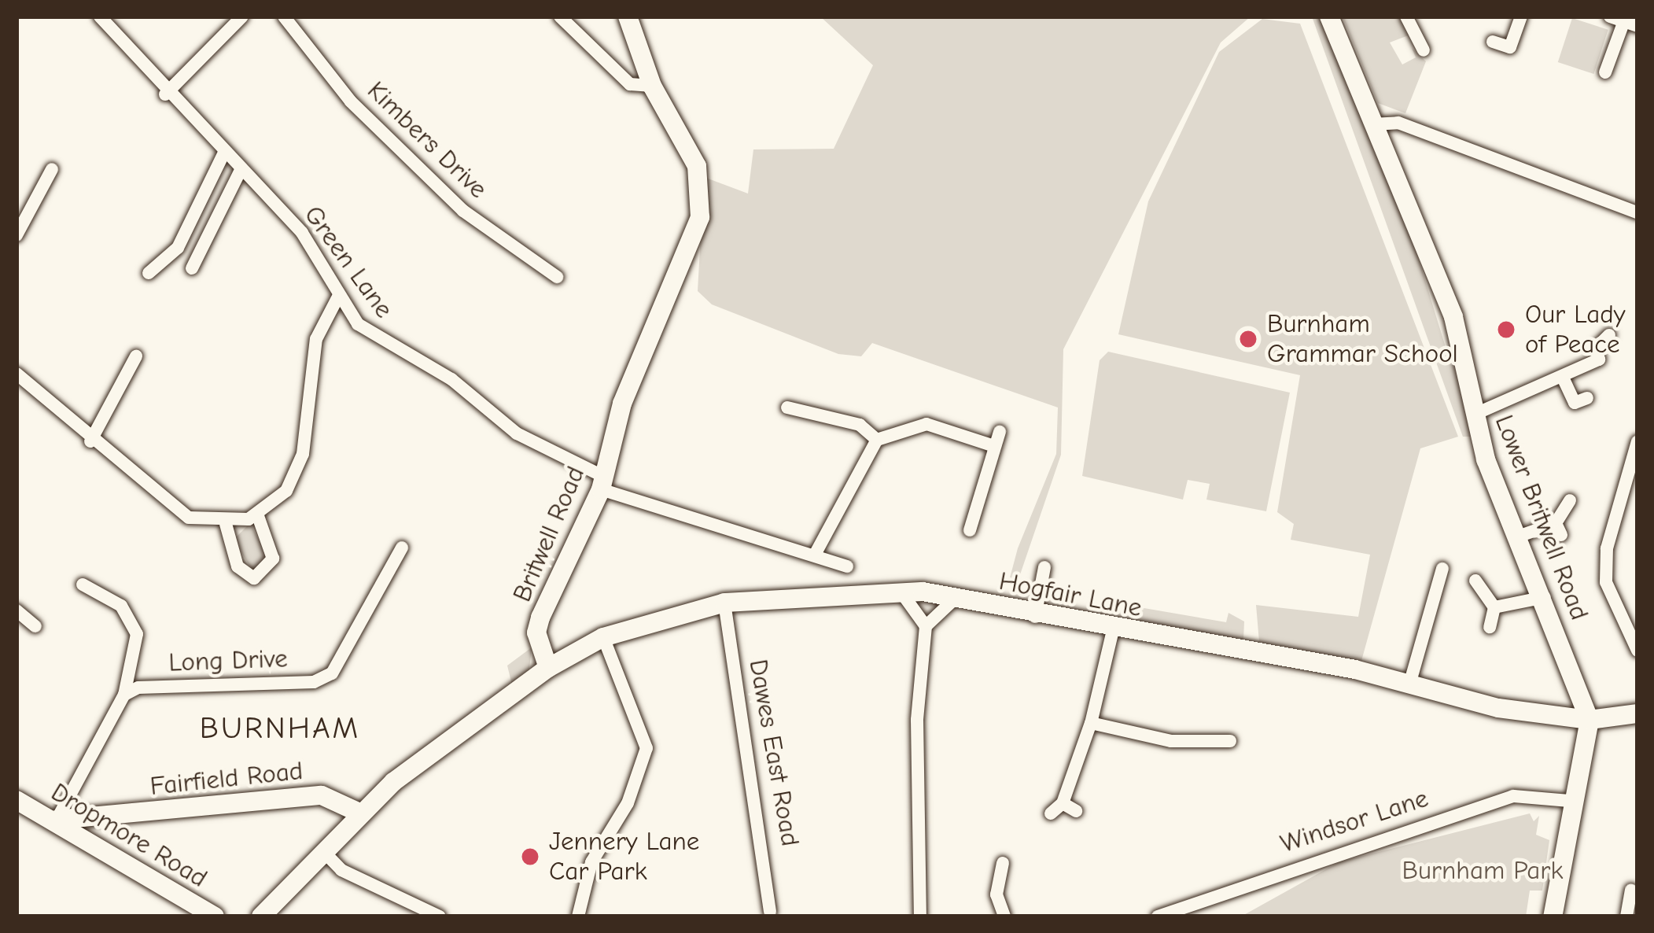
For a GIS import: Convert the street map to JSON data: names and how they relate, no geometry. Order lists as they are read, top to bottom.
{
  "streets": {
    "street": [
      "Kimbers Drive",
      "Green Lane",
      "Lower Britwell Road",
      "Britwell Road",
      "Hogfair Lane",
      "Long Drive",
      "Dawes East Road",
      "Fairfield Road",
      "Windsor Lane",
      "Dropmore Road"
    ]
  },
  "crossings": [
    ["Green Lane", "Britwell Road"],
    ["Lower Britwell Road", "Hogfair Lane"],
    ["Britwell Road", "Hogfair Lane"],
    ["Hogfair Lane", "Dawes East Road"],
    ["Fairfield Road", "Dropmore Road"]
  ],
  "districts": ["BURNHAM"],
  "parks": ["Burnham Park"],
  "places": ["Our Lady of Peace", "Burnham Grammar School", "Jennery Lane Car Park"]
}
